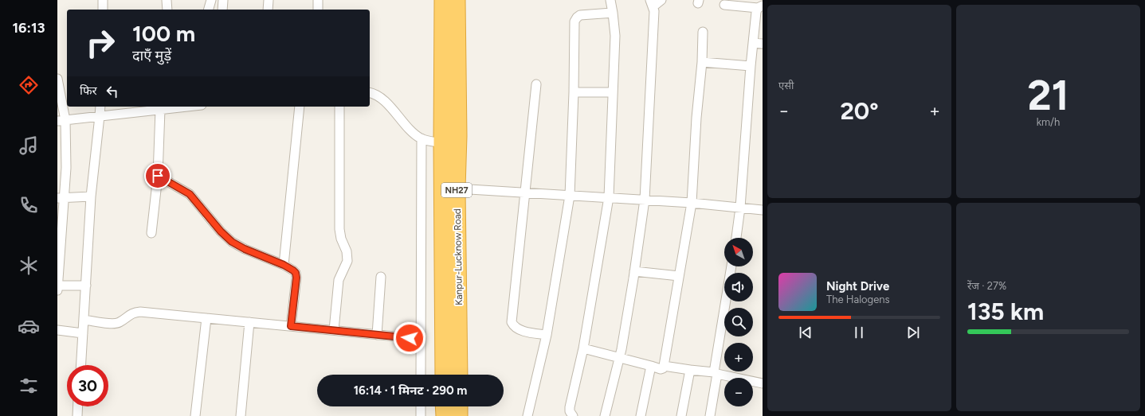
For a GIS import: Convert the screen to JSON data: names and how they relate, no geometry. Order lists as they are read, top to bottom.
{
  "streets": {
    "highway": ["NH27", "Kanpur-Lucknow Road"]
  },
  "north": "top left",
  "page": {
    "tabs": "16:13",
    "tile": [
      "एसी",
      ["21", "km/h"],
      ["रेंज · 27%", "135 km"]
    ],
    "turn": ["100 m", "दाएँ मुड़ें"],
    "then": "फिर",
    "heat": ["−", "20°", "+"],
    "map_buttons": ["+", "−"],
    "song": ["Night Drive", "The Halogens"],
    "limit": "30",
    "trip": "16:14 · 1 मिनट · 290 m"
  }
}
